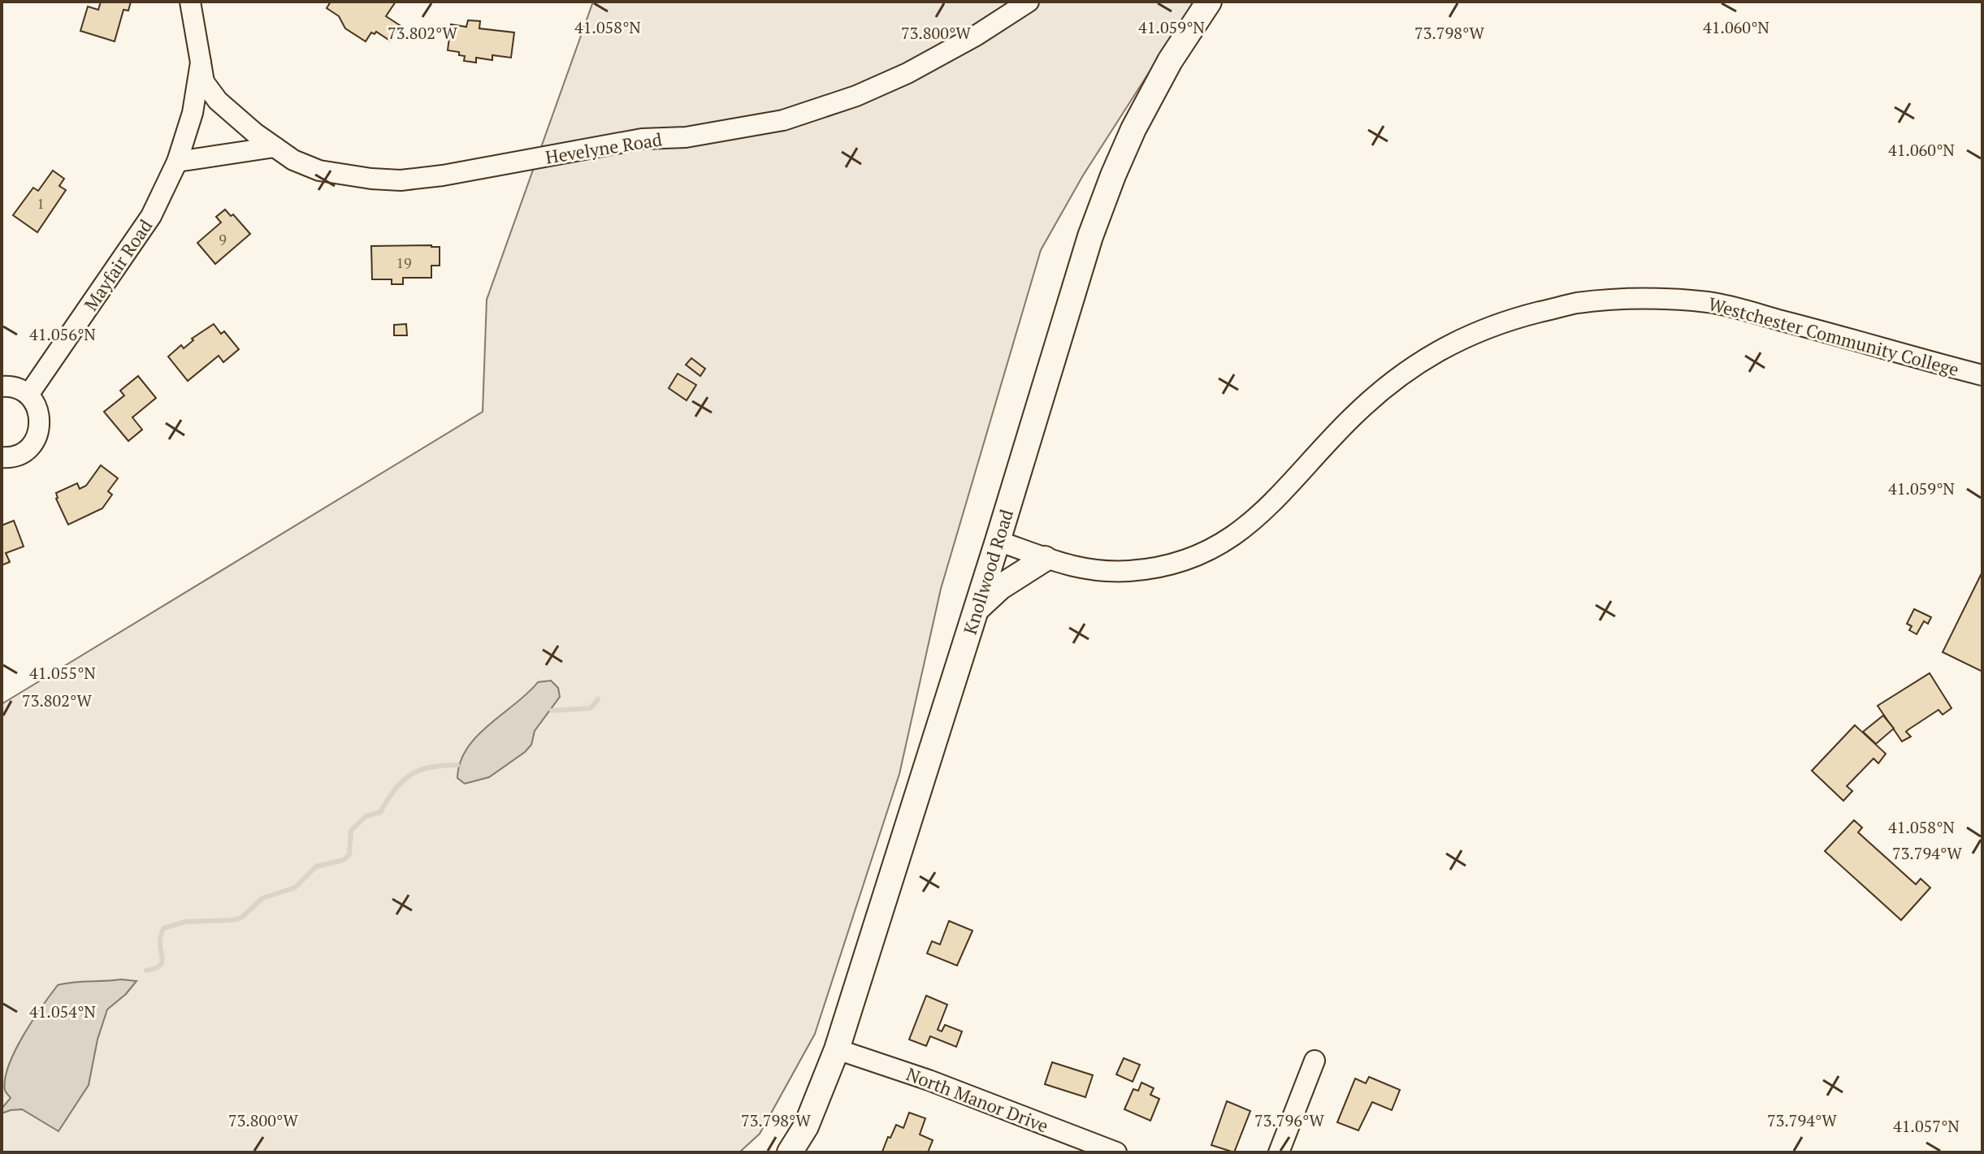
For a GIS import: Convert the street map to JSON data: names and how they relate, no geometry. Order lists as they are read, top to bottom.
{
  "streets": {
    "main road": ["Knollwood Road"],
    "street": [
      "Hevelyne Road",
      "Mayfair Road",
      "Westchester Community College",
      "North Manor Drive"
    ]
  },
  "crossings": [
    ["Hevelyne Road", "Mayfair Road"],
    ["Westchester Community College", "Knollwood Road"],
    ["Knollwood Road", "North Manor Drive"]
  ],
  "house_numbers": ["1", "9", "19"],
  "coordinates": [
    "41.058°N",
    "41.059°N",
    "41.060°N",
    "73.802°W",
    "73.800°W",
    "73.798°W",
    "41.056°N",
    "41.055°N",
    "73.794°W",
    "41.054°N",
    "73.796°W",
    "41.057°N"
  ]
}
